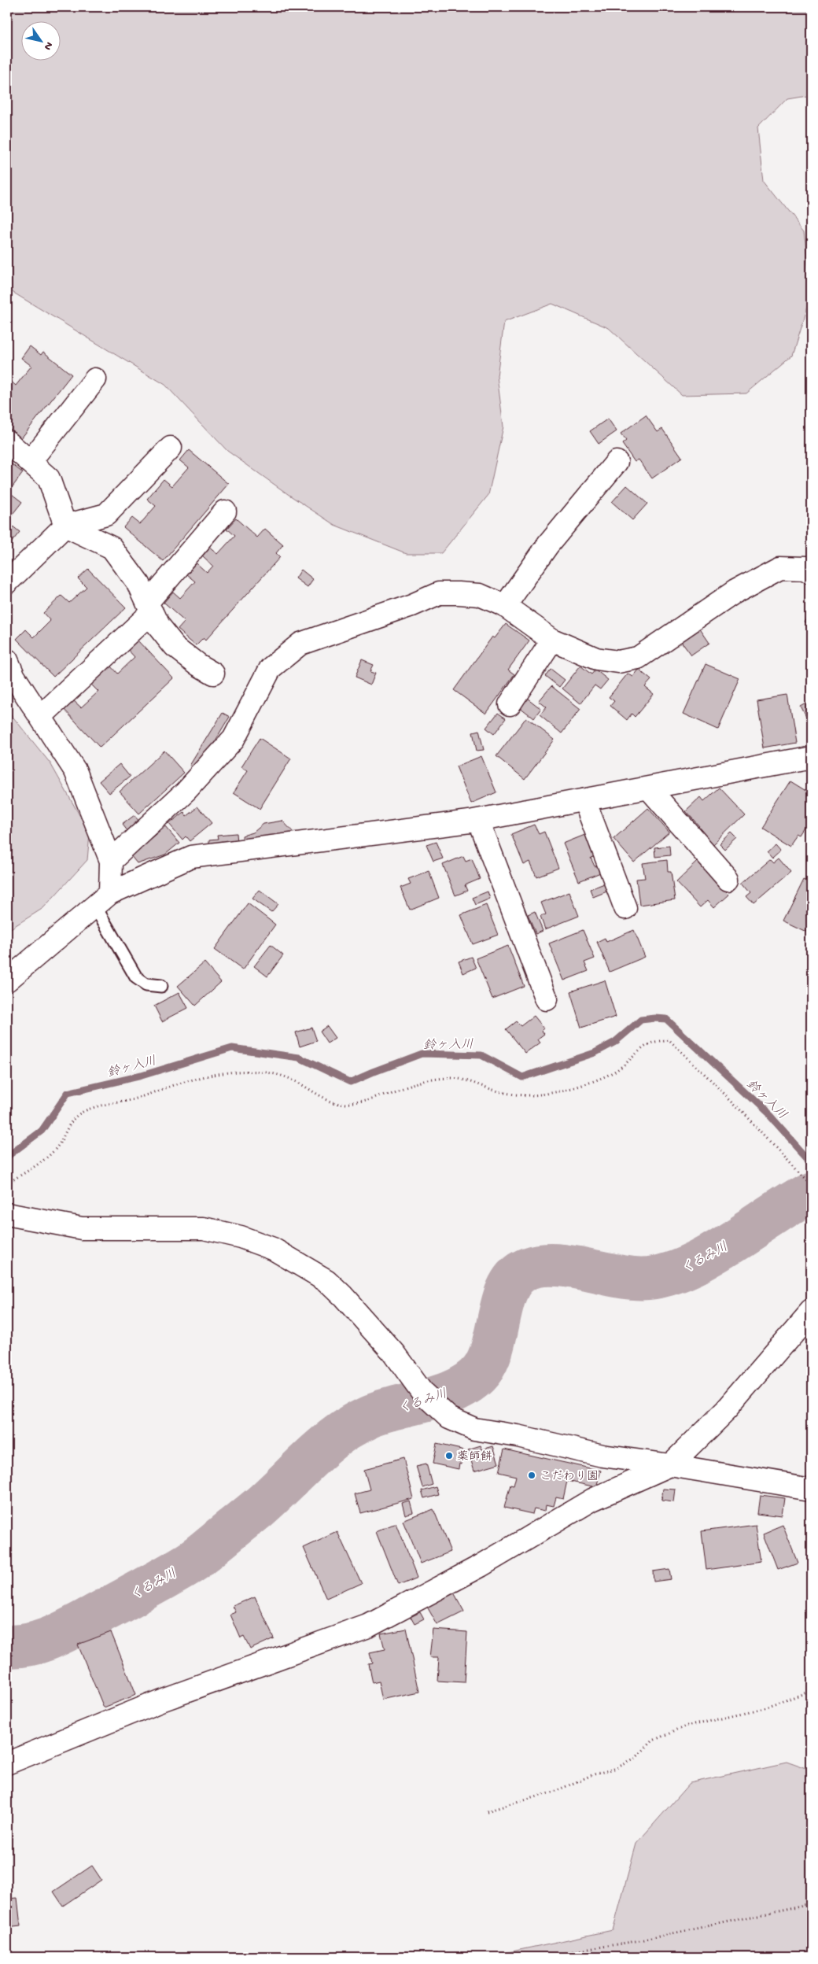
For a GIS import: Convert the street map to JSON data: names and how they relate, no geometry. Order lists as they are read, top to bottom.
{
  "water": ["鈴ヶ入川", "くるみ川"],
  "places": ["薬師餅", "こだわり園"],
  "north": "bottom right"
}
